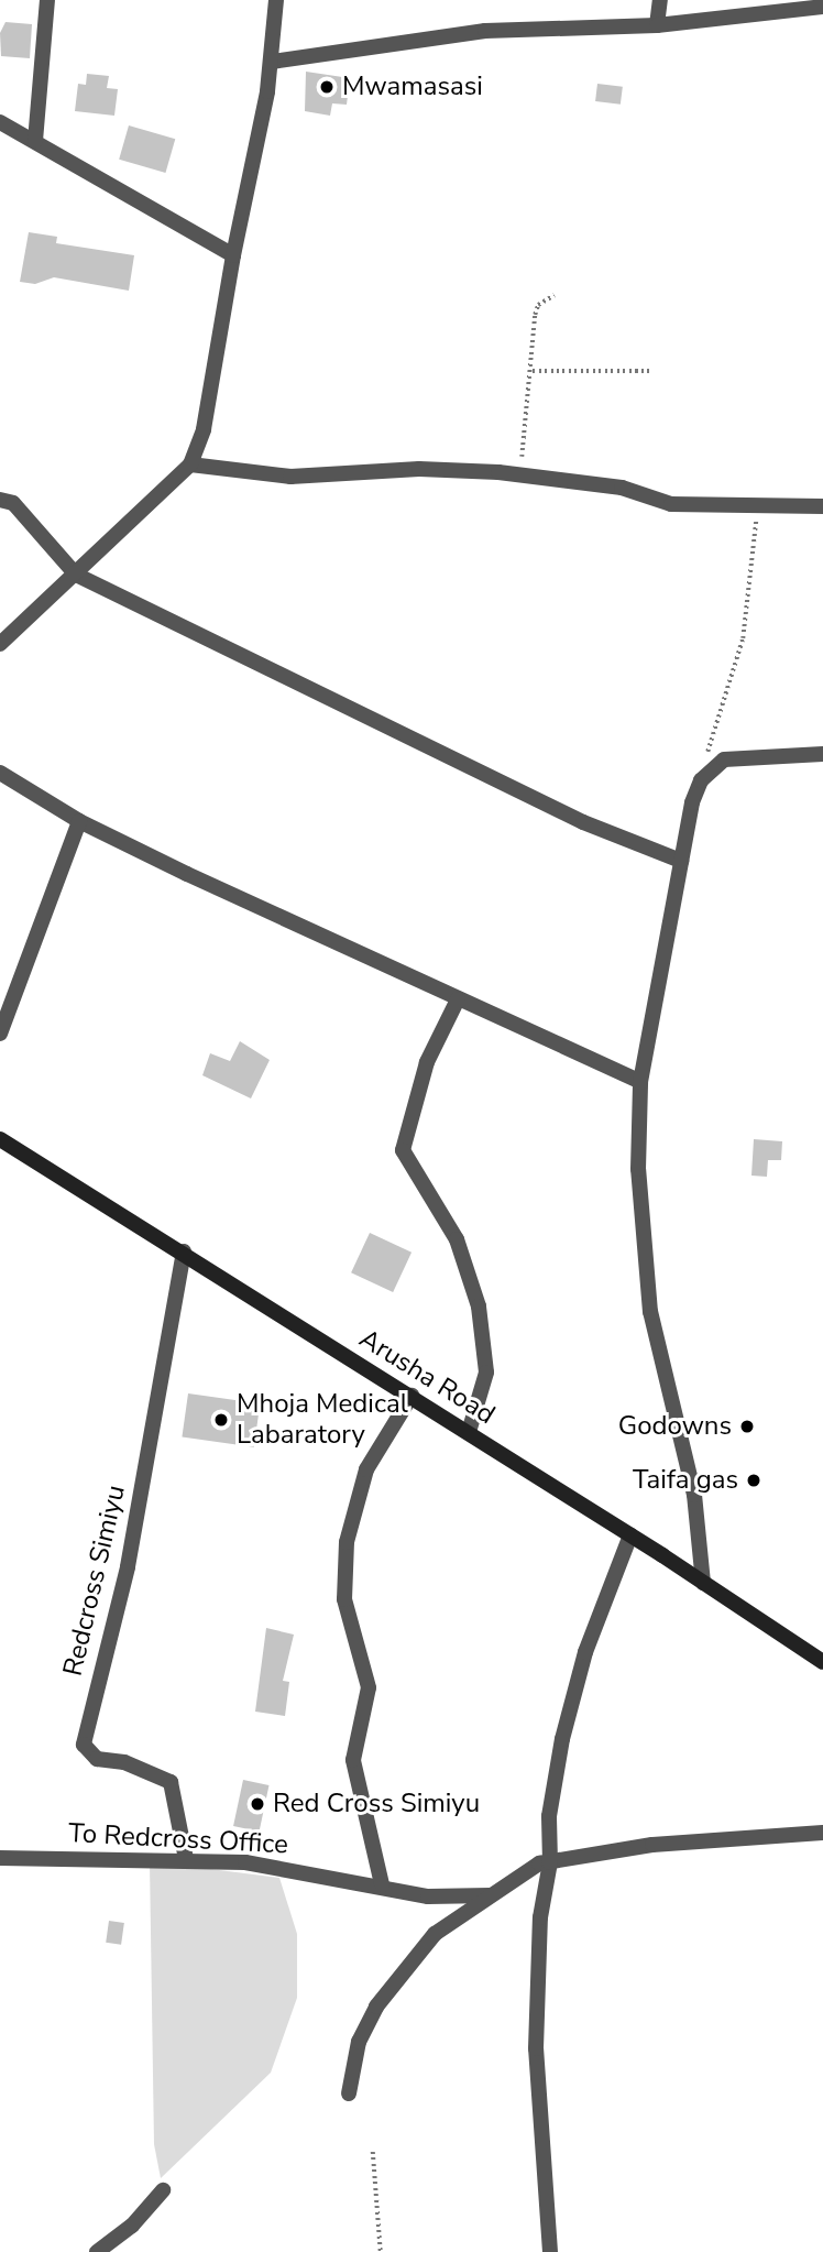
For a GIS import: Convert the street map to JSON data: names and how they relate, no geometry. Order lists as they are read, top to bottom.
{
  "streets": {
    "main road": ["Arusha Road"],
    "street": ["Redcross Simiyu", "To Redcross Office"]
  },
  "crossings": [
    ["Arusha Road", "Redcross Simiyu"],
    ["Redcross Simiyu", "To Redcross Office"]
  ],
  "places": [
    "Mwamasasi",
    "Mhoja Medical Labaratory",
    "Godowns",
    "Taifa gas",
    "Red Cross Simiyu"
  ]
}
